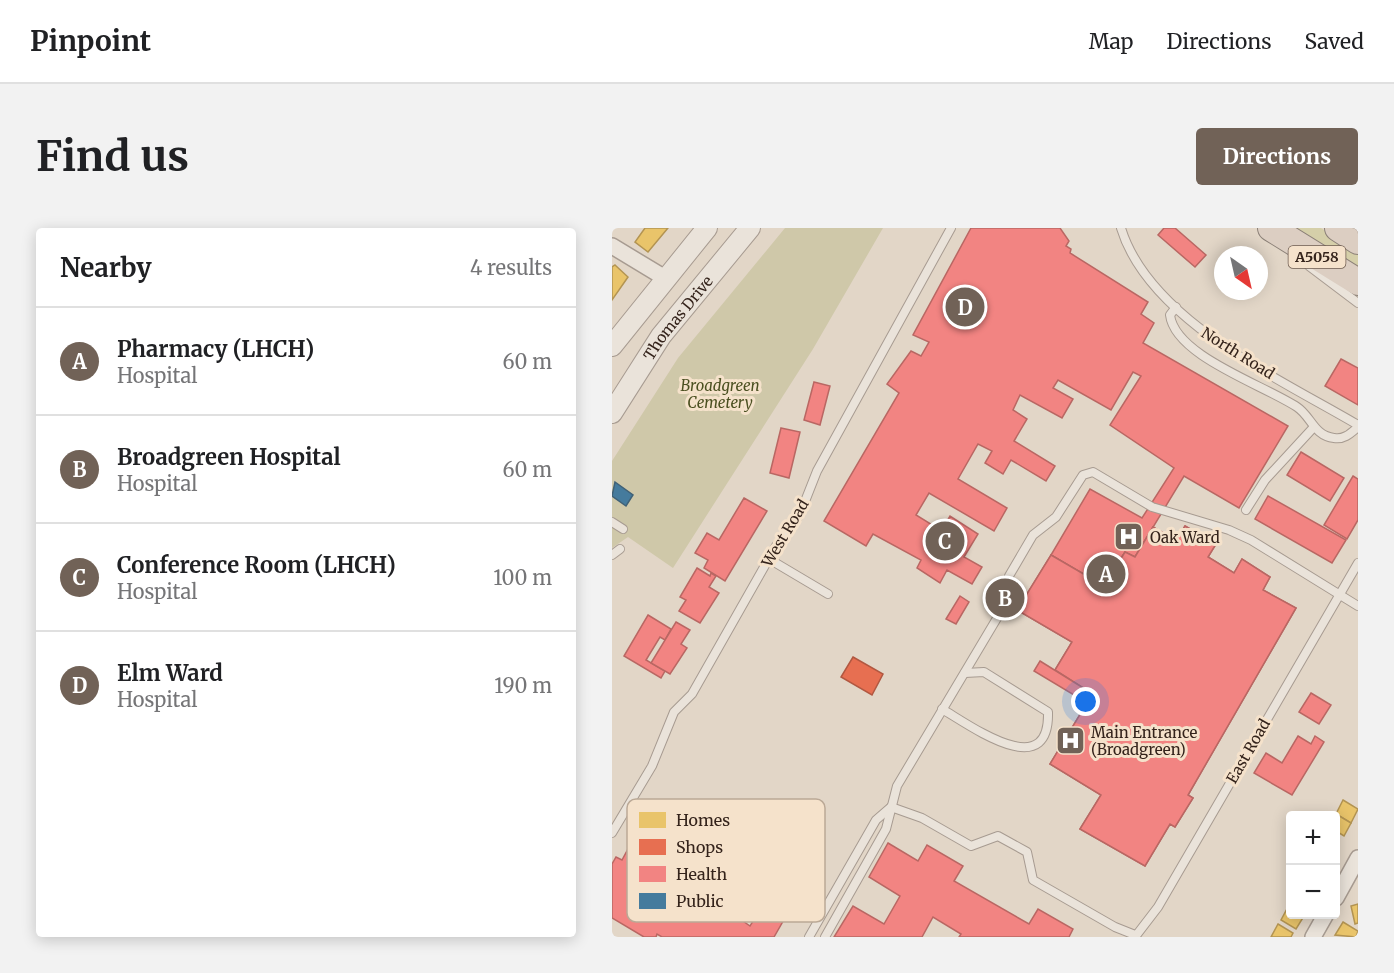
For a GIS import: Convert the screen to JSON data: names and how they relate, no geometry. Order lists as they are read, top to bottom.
{
  "streets": {
    "highway": ["A5058"],
    "street": ["Thomas Drive"],
    "lane": ["North Road", "West Road", "East Road"]
  },
  "parks": ["Broadgreen Cemetery"],
  "places": {
    "hospital": ["Oak Ward", "Main Entrance (Broadgreen)"]
  },
  "legend": [
    "Homes",
    "Shops",
    "Health",
    "Public"
  ],
  "north": "bottom right",
  "page": {
    "header": "Pinpoint",
    "nav": ["Map", "Directions", "Saved"],
    "buttons": "Directions",
    "title": "Find us",
    "heading": ["Nearby", "4 results"],
    "pins": [
      "D",
      "C",
      "A",
      "B"
    ],
    "list": [
      {
        "mark": "A",
        "name": "Pharmacy (LHCH)",
        "note": "Hospital",
        "value": "60 m"
      },
      {
        "mark": "B",
        "name": "Broadgreen Hospital",
        "note": "Hospital",
        "value": "60 m"
      },
      {
        "mark": "C",
        "name": "Conference Room (LHCH)",
        "note": "Hospital",
        "value": "100 m"
      },
      {
        "mark": "D",
        "name": "Elm Ward",
        "note": "Hospital",
        "value": "190 m"
      }
    ],
    "map_buttons": ["+", "−"]
  }
}
